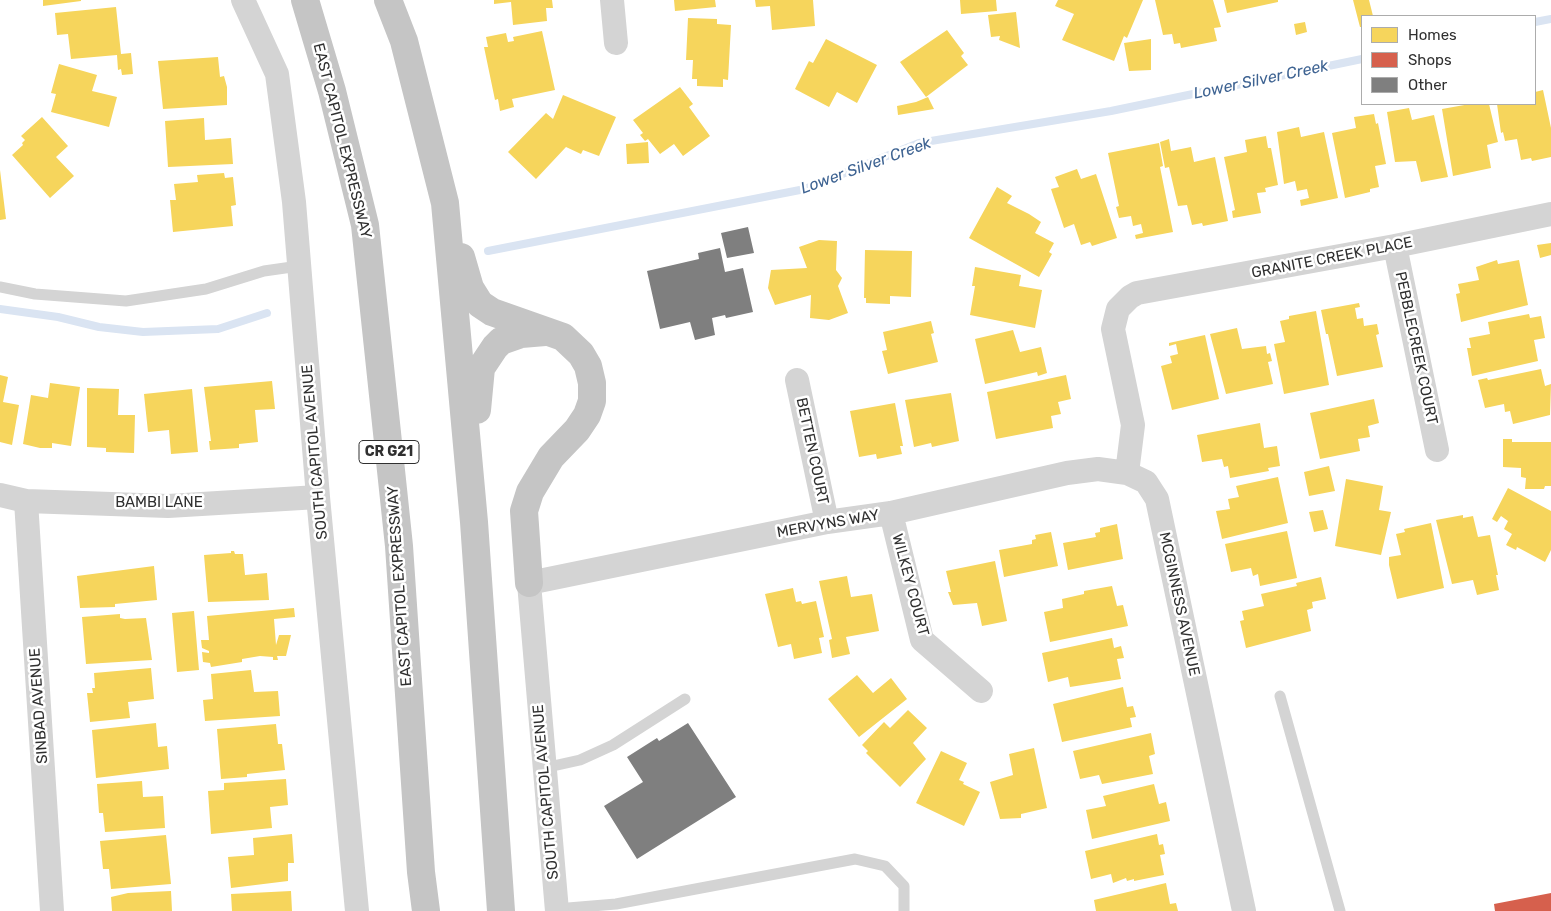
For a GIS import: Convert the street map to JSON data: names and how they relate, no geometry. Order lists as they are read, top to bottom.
{
  "streets": {
    "highway": ["EAST CAPITOL EXPRESSWAY", "CR G21"],
    "street": [
      "GRANITE CREEK PLACE",
      "PEBBLECREEK COURT",
      "BETTEN COURT",
      "SOUTH CAPITOL AVENUE",
      "BAMBI LANE",
      "MERVYNS WAY",
      "WILKEY COURT",
      "MCGINNESS AVENUE",
      "SINBAD AVENUE"
    ]
  },
  "crossings": [
    ["GRANITE CREEK PLACE", "PEBBLECREEK COURT"],
    ["GRANITE CREEK PLACE", "MERVYNS WAY"],
    ["GRANITE CREEK PLACE", "MCGINNESS AVENUE"],
    ["BETTEN COURT", "MERVYNS WAY"],
    ["SOUTH CAPITOL AVENUE", "BAMBI LANE"],
    ["SOUTH CAPITOL AVENUE", "MERVYNS WAY"],
    ["BAMBI LANE", "SINBAD AVENUE"],
    ["MERVYNS WAY", "WILKEY COURT"],
    ["MERVYNS WAY", "MCGINNESS AVENUE"]
  ],
  "water": ["Lower Silver Creek"],
  "legend": ["Homes", "Shops", "Other"]
}
